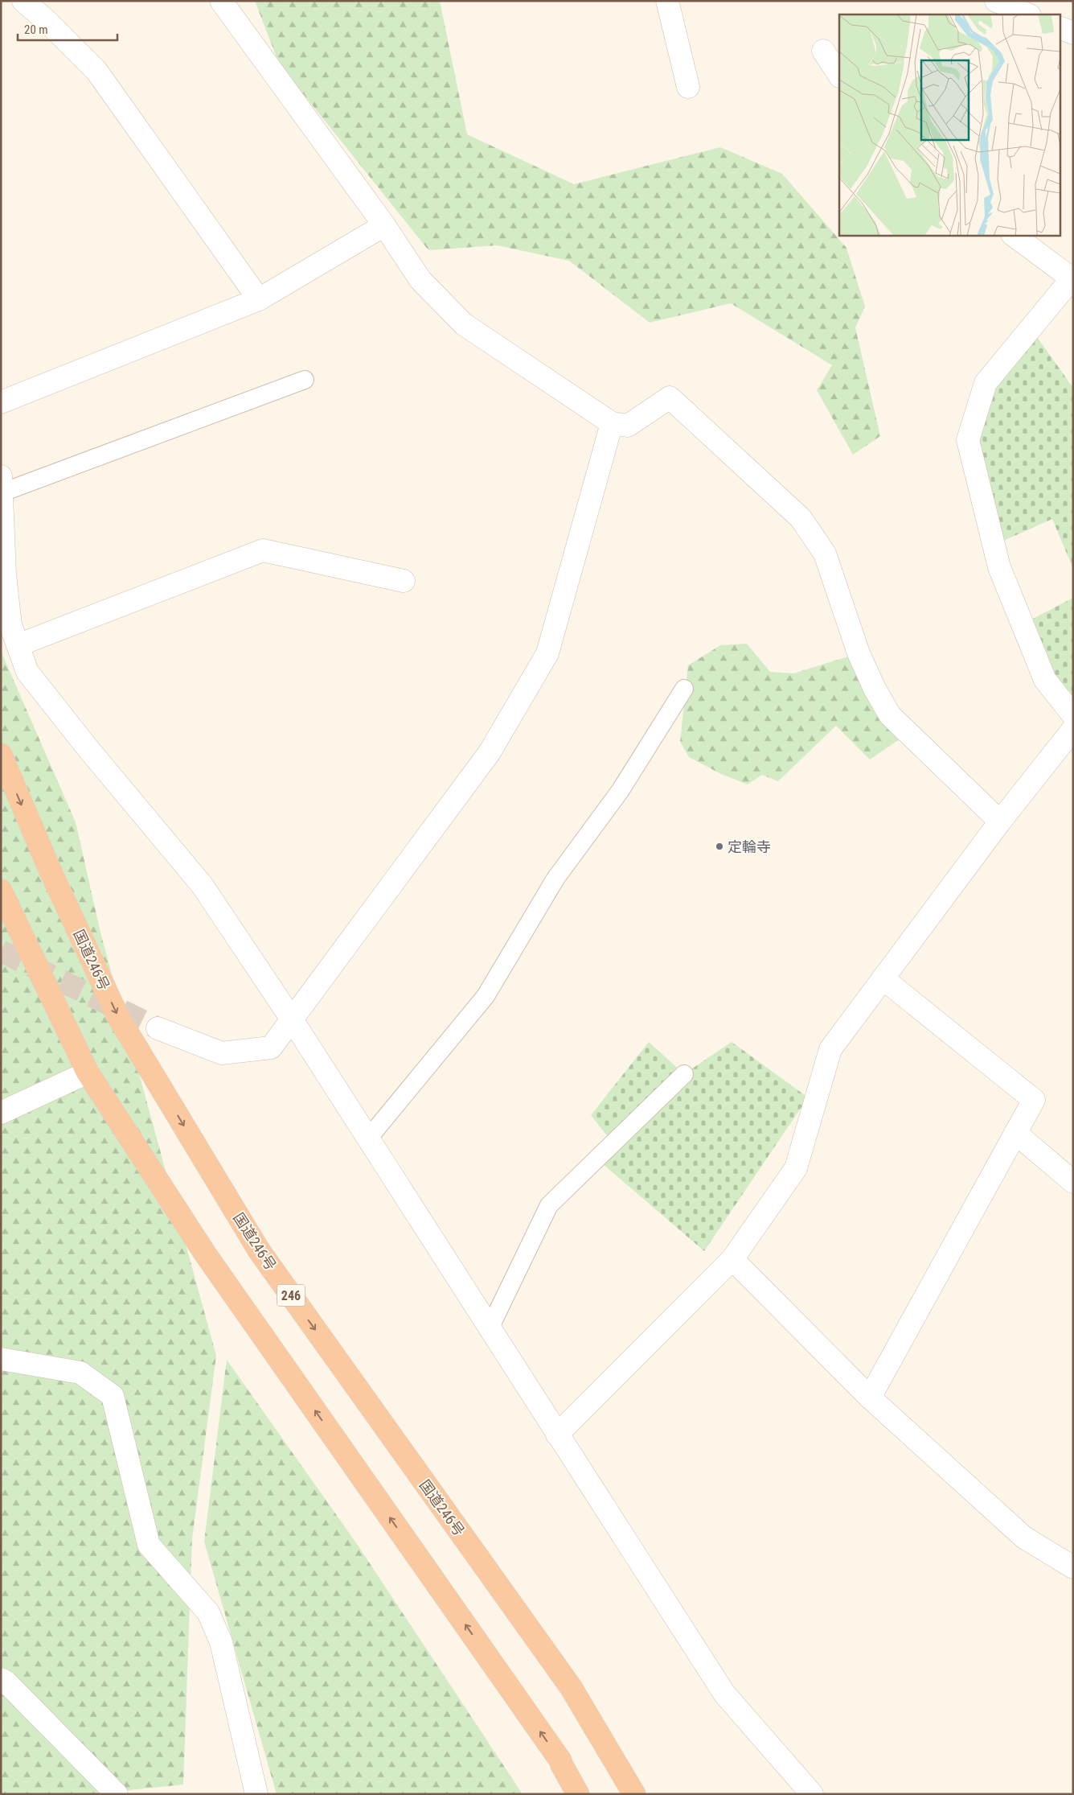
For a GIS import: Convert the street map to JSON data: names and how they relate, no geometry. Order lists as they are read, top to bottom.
{
  "streets": {
    "highway": ["国道246号", "246"]
  },
  "places": ["定輪寺"],
  "scale_bar": "20 m"
}
